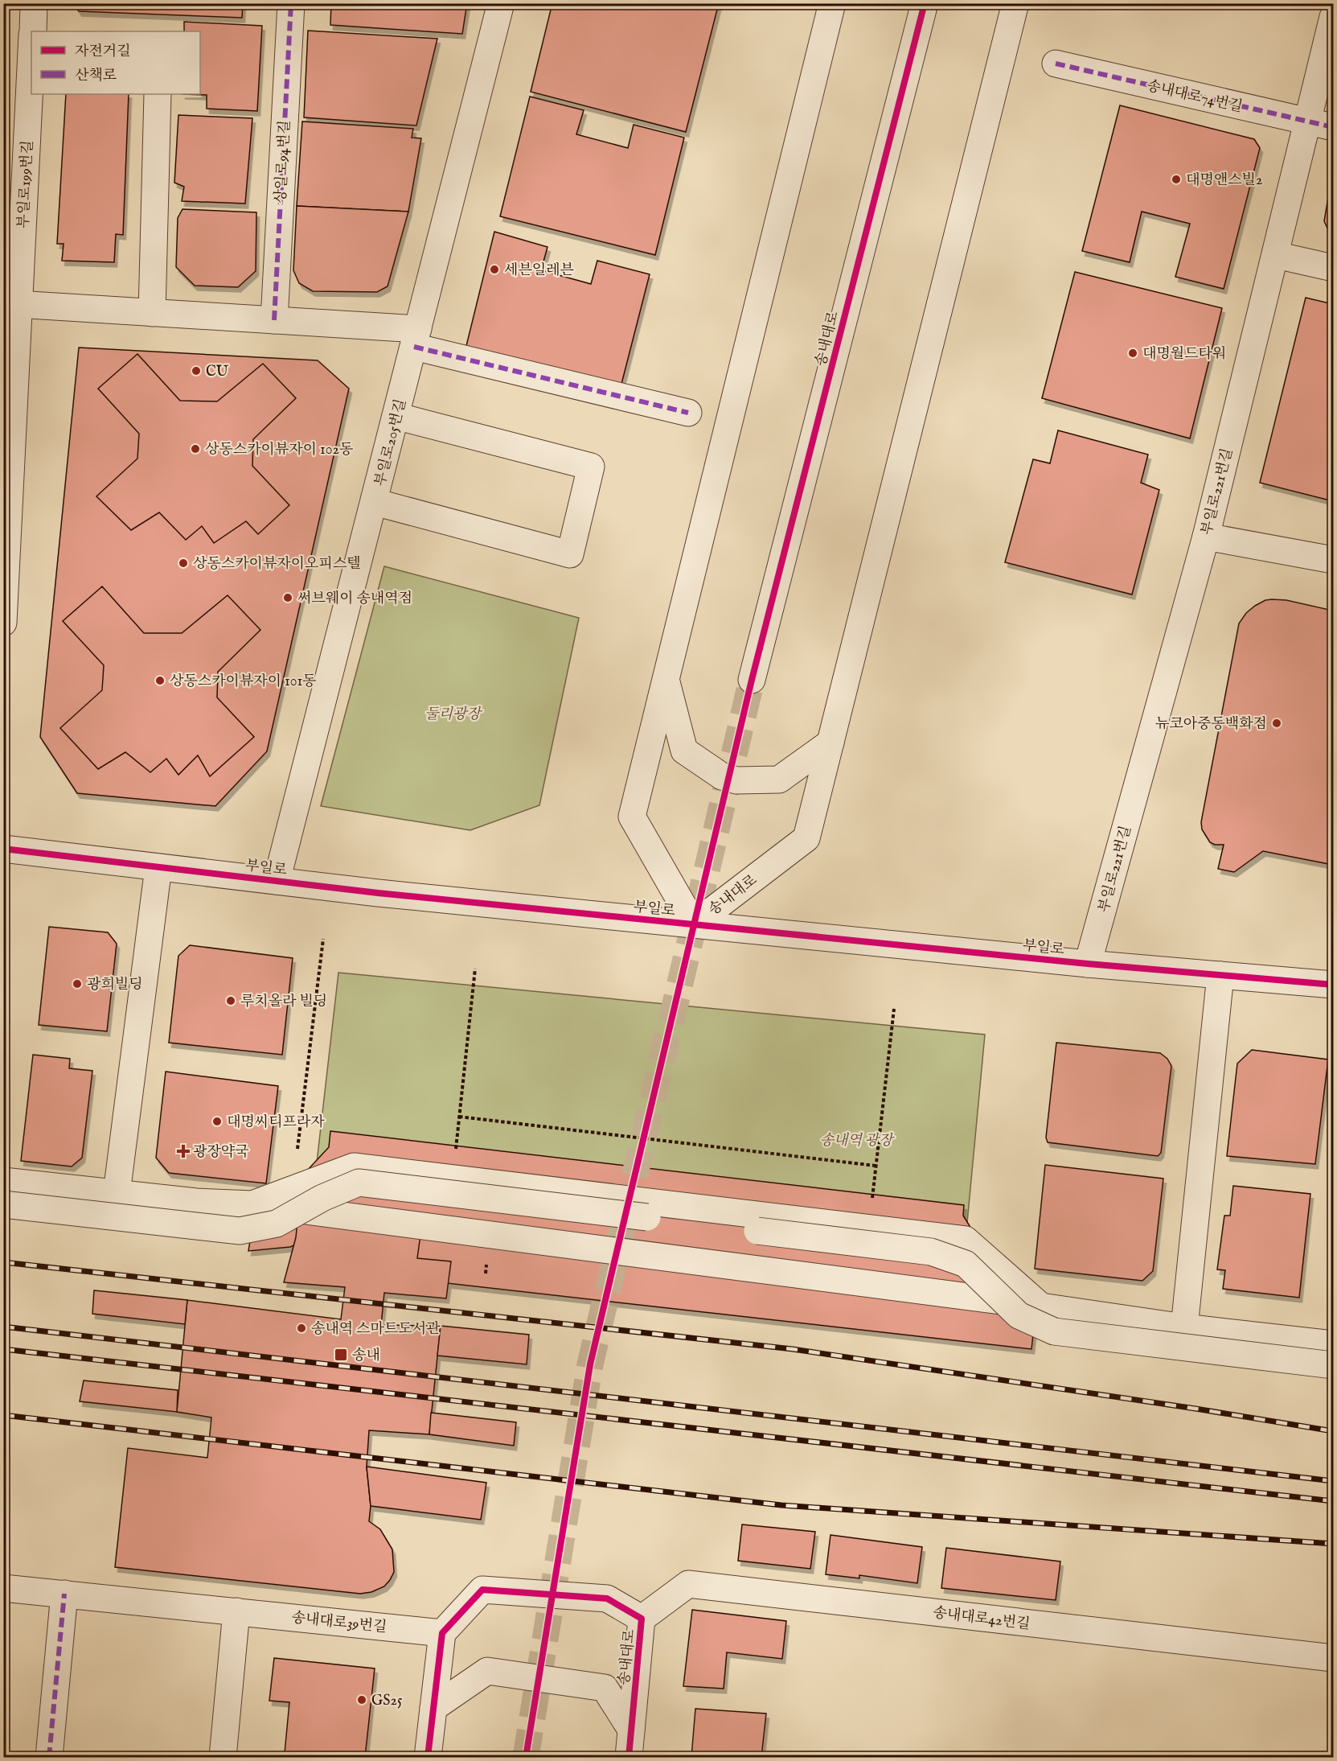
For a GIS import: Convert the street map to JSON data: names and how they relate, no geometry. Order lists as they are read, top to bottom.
{
  "streets": {
    "street": [
      "송내대로74번길",
      "상일로94번길",
      "부일로199번길",
      "송내대로",
      "부일로205번길",
      "부일로221번길",
      "부일로",
      "송내대로42번길",
      "송내대로39번길"
    ]
  },
  "crossings": [
    ["송내대로74번길", "부일로221번길"],
    ["송내대로", "부일로"],
    ["송내대로", "송내대로42번길"],
    ["송내대로", "송내대로39번길"],
    ["부일로205번길", "부일로"],
    ["부일로221번길", "부일로"]
  ],
  "parks": ["둘리광장", "송내역 광장"],
  "places": {
    "other": [
      "대명앤스빌2",
      "세븐일레븐",
      "대명월드타워",
      "CU",
      "상동스카이뷰자이 102동",
      "상동스카이뷰자이오피스텔",
      "써브웨이 송내역점",
      "상동스카이뷰자이 101동",
      "뉴코아중동백화점",
      "광희빌딩",
      "루치올라 빌딩",
      "대명씨티프라자",
      "송내역 스마트도서관",
      "GS25"
    ],
    "health": ["광장약국"],
    "transit": ["송내"]
  },
  "legend": ["자전거길", "산책로"]
}
